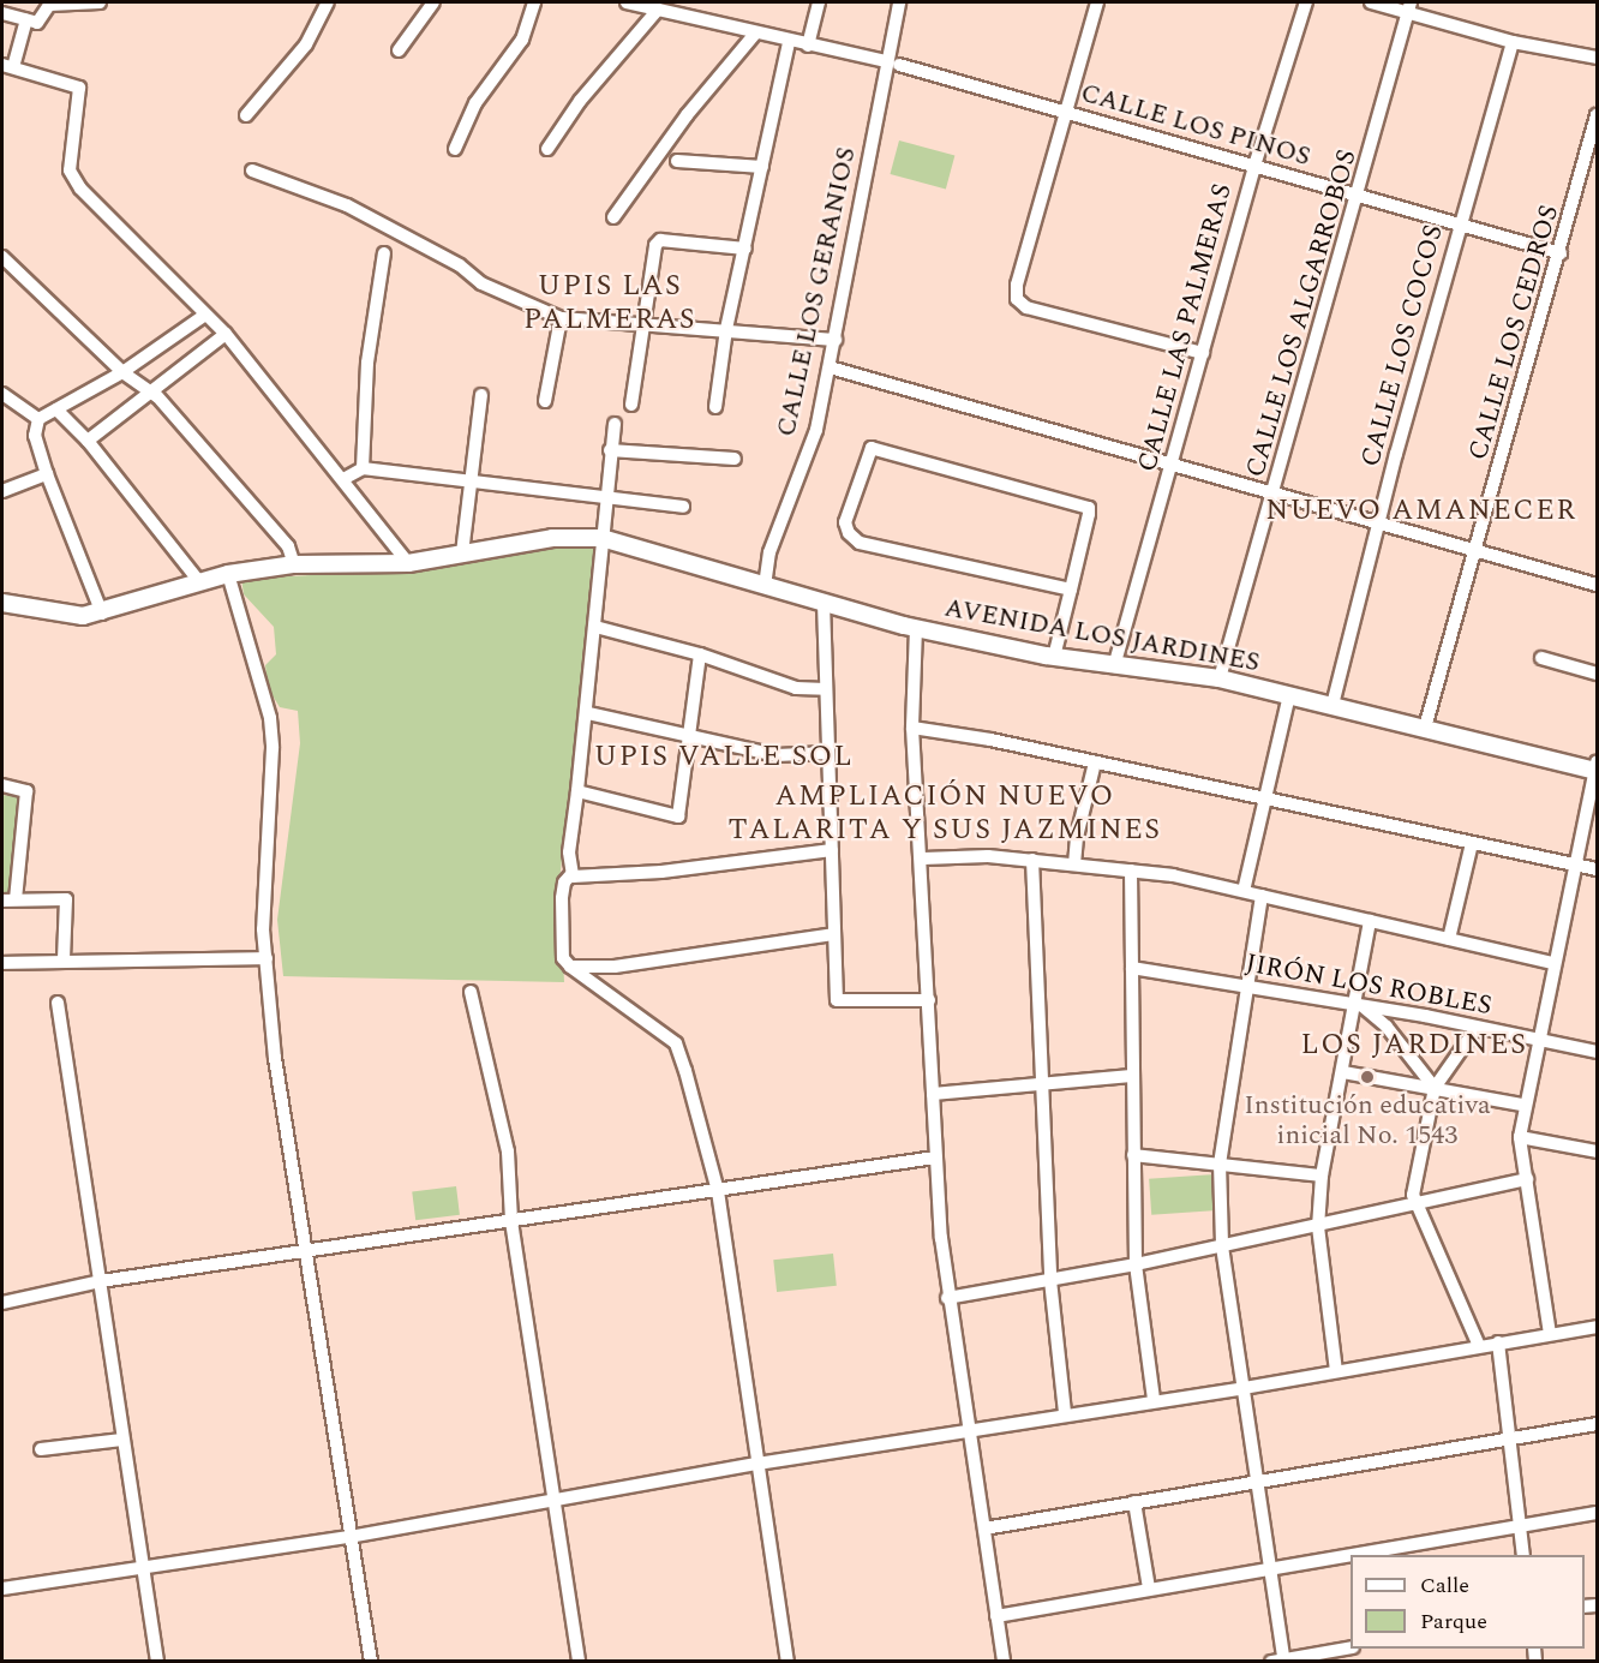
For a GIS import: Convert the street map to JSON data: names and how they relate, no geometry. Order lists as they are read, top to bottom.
{
  "streets": {
    "street": [
      "CALLE LOS PINOS",
      "CALLE LOS GERANIOS",
      "CALLE LOS ALGARROBOS",
      "CALLE LAS PALMERAS",
      "CALLE LOS CEDROS",
      "CALLE LOS COCOS",
      "AVENIDA LOS JARDINES",
      "JIRÓN LOS ROBLES"
    ]
  },
  "crossings": [
    ["CALLE LOS PINOS", "CALLE LOS ALGARROBOS"],
    ["CALLE LOS PINOS", "CALLE LAS PALMERAS"],
    ["CALLE LOS PINOS", "CALLE LOS CEDROS"],
    ["CALLE LOS PINOS", "CALLE LOS COCOS"],
    ["CALLE LOS GERANIOS", "AVENIDA LOS JARDINES"],
    ["CALLE LOS ALGARROBOS", "AVENIDA LOS JARDINES"],
    ["CALLE LAS PALMERAS", "AVENIDA LOS JARDINES"],
    ["CALLE LOS CEDROS", "AVENIDA LOS JARDINES"],
    ["CALLE LOS COCOS", "AVENIDA LOS JARDINES"]
  ],
  "districts": [
    "UPIS LAS PALMERAS",
    "NUEVO AMANECER",
    "UPIS VALLE SOL",
    "AMPLIACIÓN NUEVO TALARITA Y SUS JAZMINES",
    "LOS JARDINES"
  ],
  "places": ["Institución educativa inicial No. 1543"],
  "legend": ["Calle", "Parque"]
}
